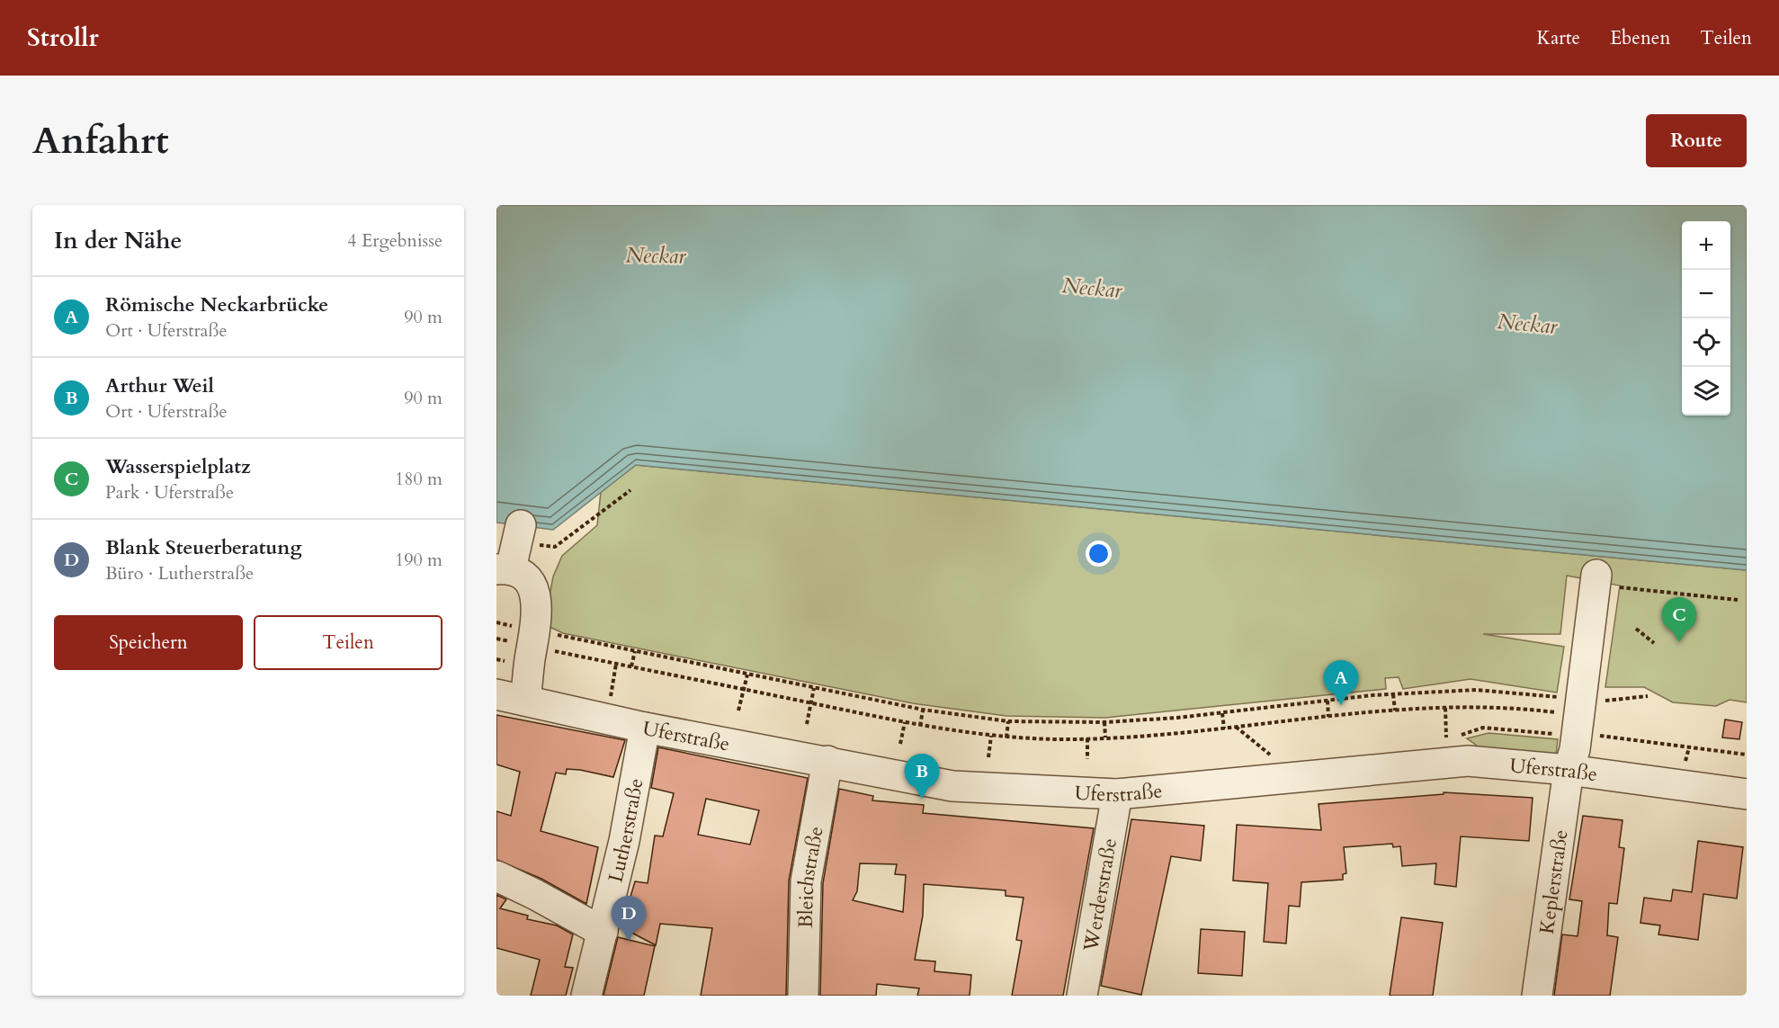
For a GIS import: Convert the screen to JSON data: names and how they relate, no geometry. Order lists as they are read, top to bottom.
{
  "streets": {
    "street": [
      "Uferstraße",
      "Lutherstraße",
      "Bleichstraße",
      "Keplerstraße",
      "Werderstraße"
    ]
  },
  "crossings": [
    ["Uferstraße", "Lutherstraße"],
    ["Uferstraße", "Bleichstraße"],
    ["Uferstraße", "Keplerstraße"],
    ["Uferstraße", "Werderstraße"]
  ],
  "water": ["Neckar"],
  "page": {
    "header": "Strollr",
    "nav": ["Karte", "Ebenen", "Teilen"],
    "buttons": [
      "Route",
      ["Speichern", "Teilen"]
    ],
    "title": "Anfahrt",
    "heading": ["In der Nähe", "4 Ergebnisse"],
    "map_buttons": ["+", "−"],
    "list": [
      {
        "mark": "A",
        "name": "Römische Neckarbrücke",
        "note": "Ort · Uferstraße",
        "value": "90 m"
      },
      {
        "mark": "B",
        "name": "Arthur Weil",
        "note": "Ort · Uferstraße",
        "value": "90 m"
      },
      {
        "mark": "C",
        "name": "Wasserspielplatz",
        "note": "Park · Uferstraße",
        "value": "180 m"
      },
      {
        "mark": "D",
        "name": "Blank Steuerberatung",
        "note": "Büro · Lutherstraße",
        "value": "190 m"
      }
    ],
    "pins": [
      "C",
      "A",
      "B",
      "D"
    ]
  }
}
